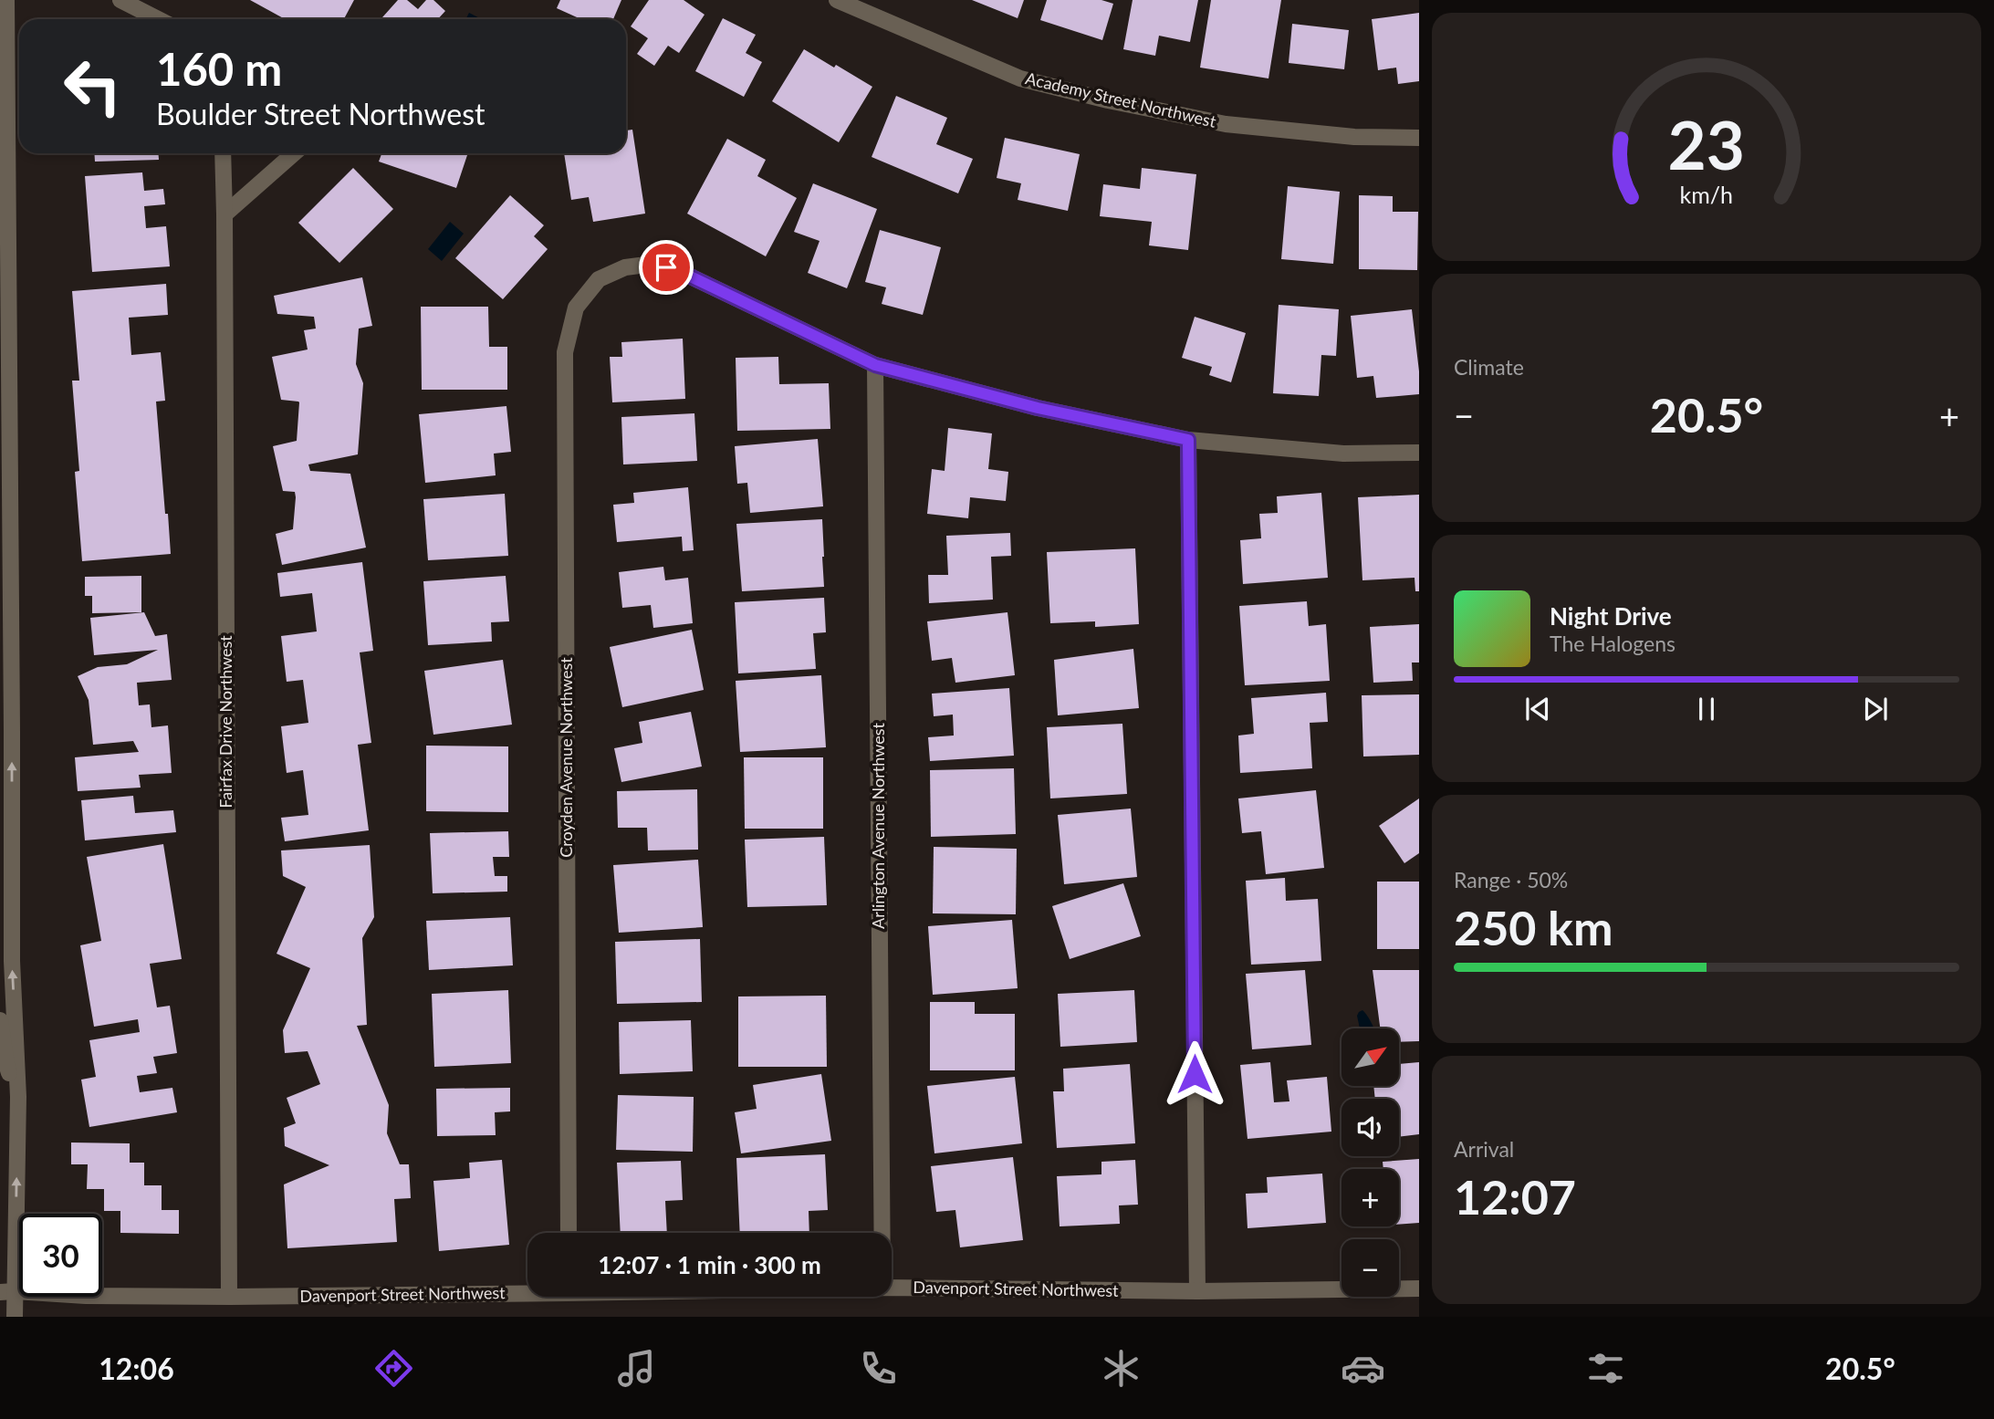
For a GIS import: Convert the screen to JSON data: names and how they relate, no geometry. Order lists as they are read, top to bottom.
{
  "streets": {
    "street": [
      "Academy Street Northwest",
      "Fairfax Drive Northwest",
      "Croyden Avenue Northwest",
      "Arlington Avenue Northwest",
      "Davenport Street Northwest"
    ]
  },
  "crossings": [
    ["Fairfax Drive Northwest", "Davenport Street Northwest"],
    ["Croyden Avenue Northwest", "Arlington Avenue Northwest"]
  ],
  "north": "top right",
  "page": {
    "turn": ["160 m", "Boulder Street Northwest"],
    "tile": [
      "Climate",
      ["Range · 50%", "250 km"],
      ["Arrival", "12:07"]
    ],
    "heat": ["−", "20.5°", "+"],
    "song": ["Night Drive", "The Halogens"],
    "map_buttons": ["+", "−"],
    "limit": "30",
    "trip": "12:07 · 1 min · 300 m",
    "tabs": ["12:06", "20.5°"],
    "gauge": ["23", "km/h"]
  }
}
